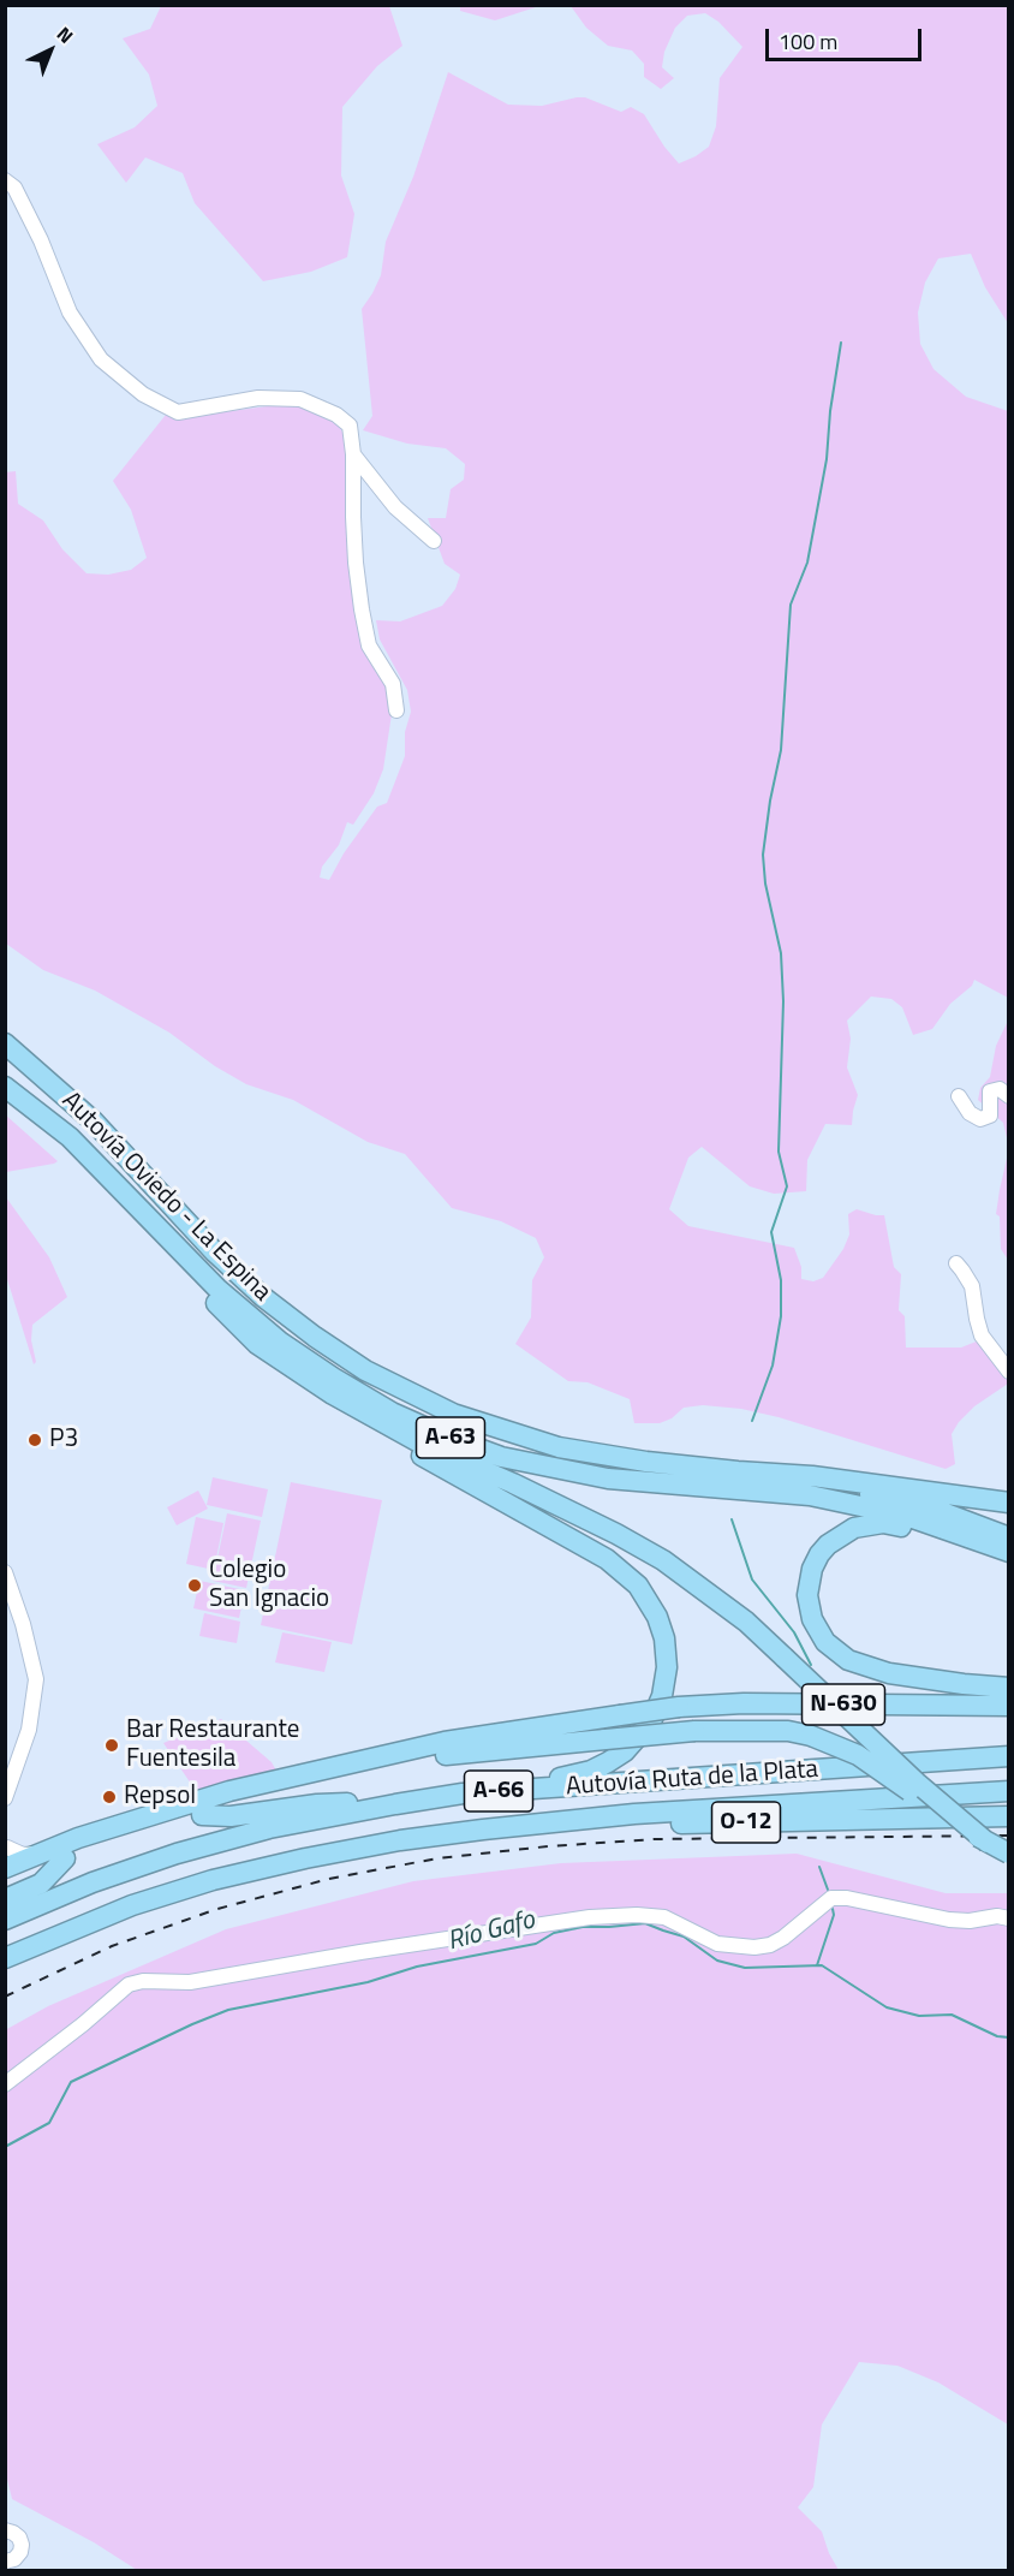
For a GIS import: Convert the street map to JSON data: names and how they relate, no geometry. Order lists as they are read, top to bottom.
{
  "streets": {
    "highway": [
      "Autovía Oviedo - La Espina",
      "A-63",
      "N-630",
      "Autovía Ruta de la Plata",
      "A-66",
      "O-12"
    ]
  },
  "crossings": [
    ["Autovía Oviedo - La Espina", "A-63"],
    ["Autovía Ruta de la Plata", "O-12"]
  ],
  "water": ["Río Gafo"],
  "places": [
    "P3",
    "Colegio San Ignacio",
    "Bar Restaurante Fuentesila",
    "Repsol"
  ],
  "scale_bar": "100 m",
  "north": "top right"
}
